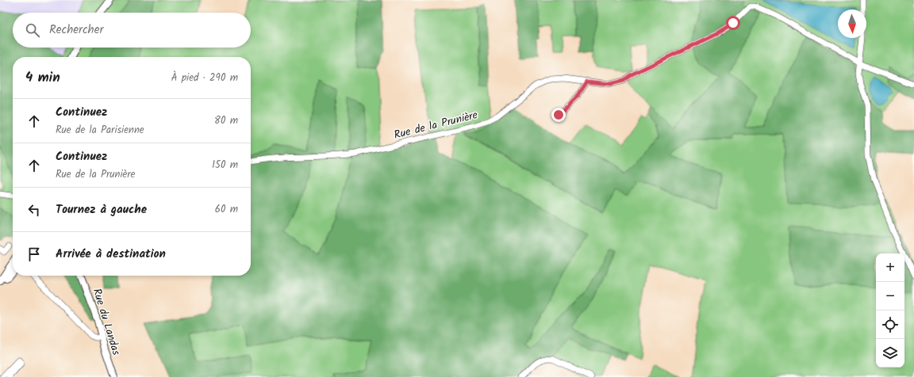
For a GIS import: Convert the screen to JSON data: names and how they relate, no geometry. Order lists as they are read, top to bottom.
{
  "streets": {
    "street": ["Rue de la Prunière", "Rue du Landas"]
  },
  "north": "bottom",
  "page": {
    "search": "Rechercher",
    "heading": ["4 min", "À pied · 290 m"],
    "list": [
      ["Continuez", "Rue de la Parisienne", "80 m"],
      ["Continuez", "Rue de la Prunière", "150 m"],
      ["Tournez à gauche", "60 m"],
      "Arrivée à destination"
    ],
    "map_buttons": ["+", "−"]
  }
}
